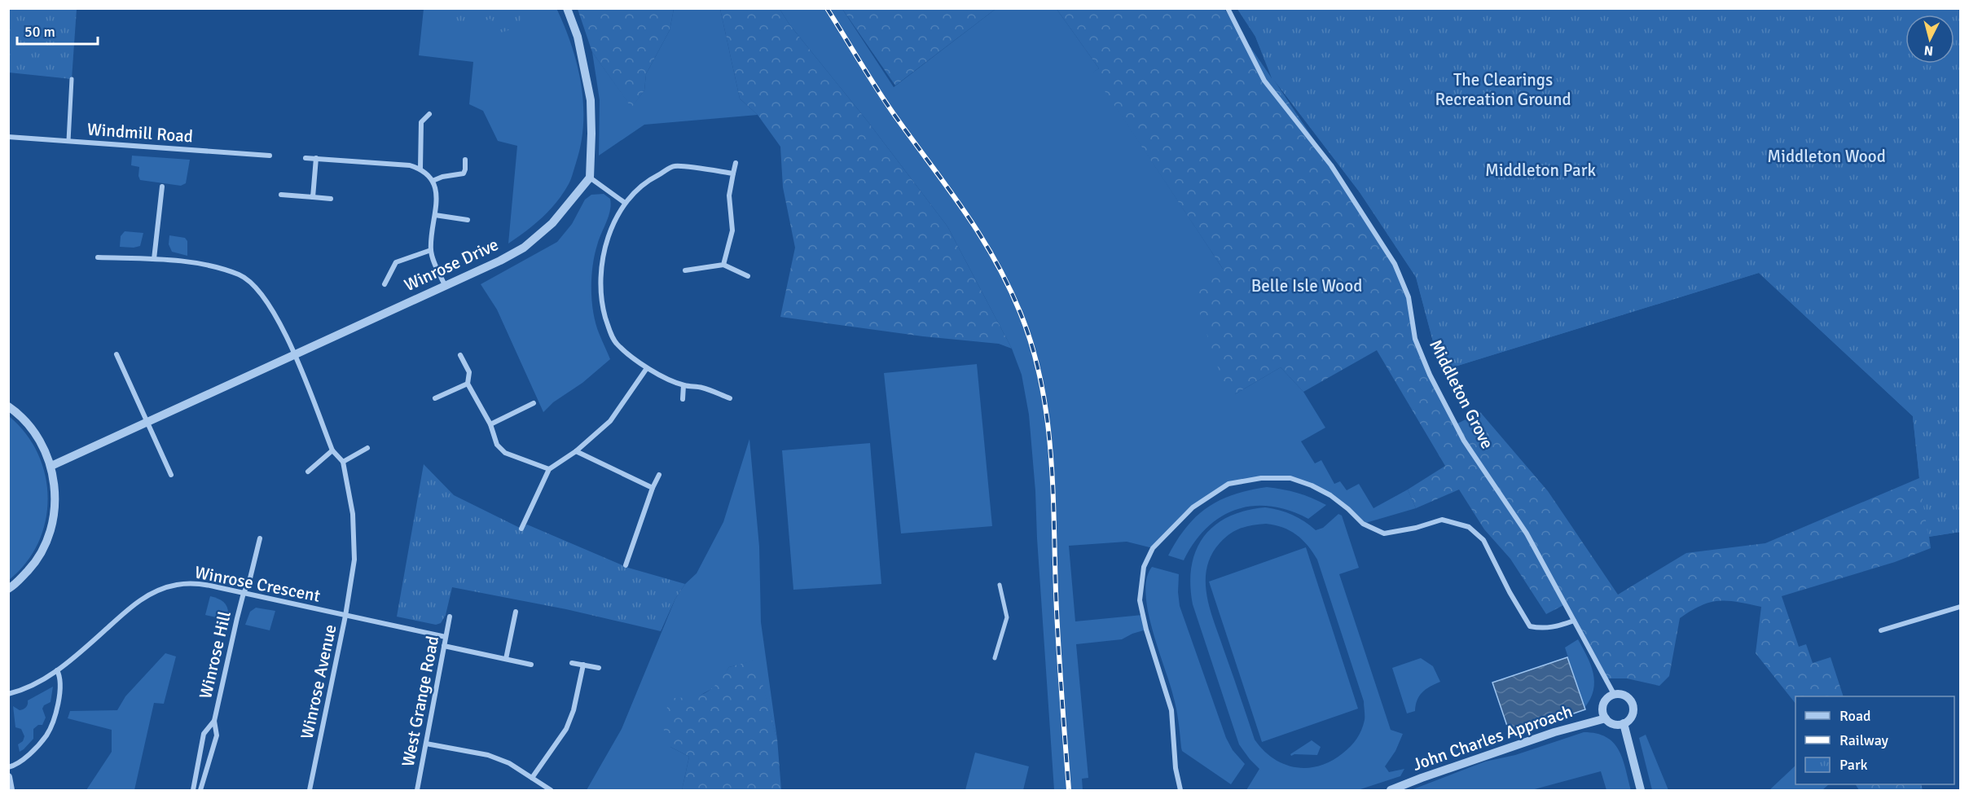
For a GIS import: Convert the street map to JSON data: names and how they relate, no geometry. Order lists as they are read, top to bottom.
{
  "streets": {
    "street": [
      "Windmill Road",
      "Winrose Drive",
      "Middleton Grove",
      "Winrose Crescent",
      "Winrose Hill",
      "Winrose Avenue",
      "West Grange Road",
      "John Charles Approach"
    ]
  },
  "crossings": [
    ["Middleton Grove", "John Charles Approach"],
    ["Winrose Crescent", "Winrose Hill"],
    ["Winrose Crescent", "Winrose Avenue"],
    ["Winrose Crescent", "West Grange Road"]
  ],
  "parks": [
    "The Clearings Recreation Ground",
    "Middleton Wood",
    "Middleton Park",
    "Belle Isle Wood"
  ],
  "legend": ["Road", "Railway", "Park"],
  "scale_bar": "50 m",
  "north": "bottom"
}
